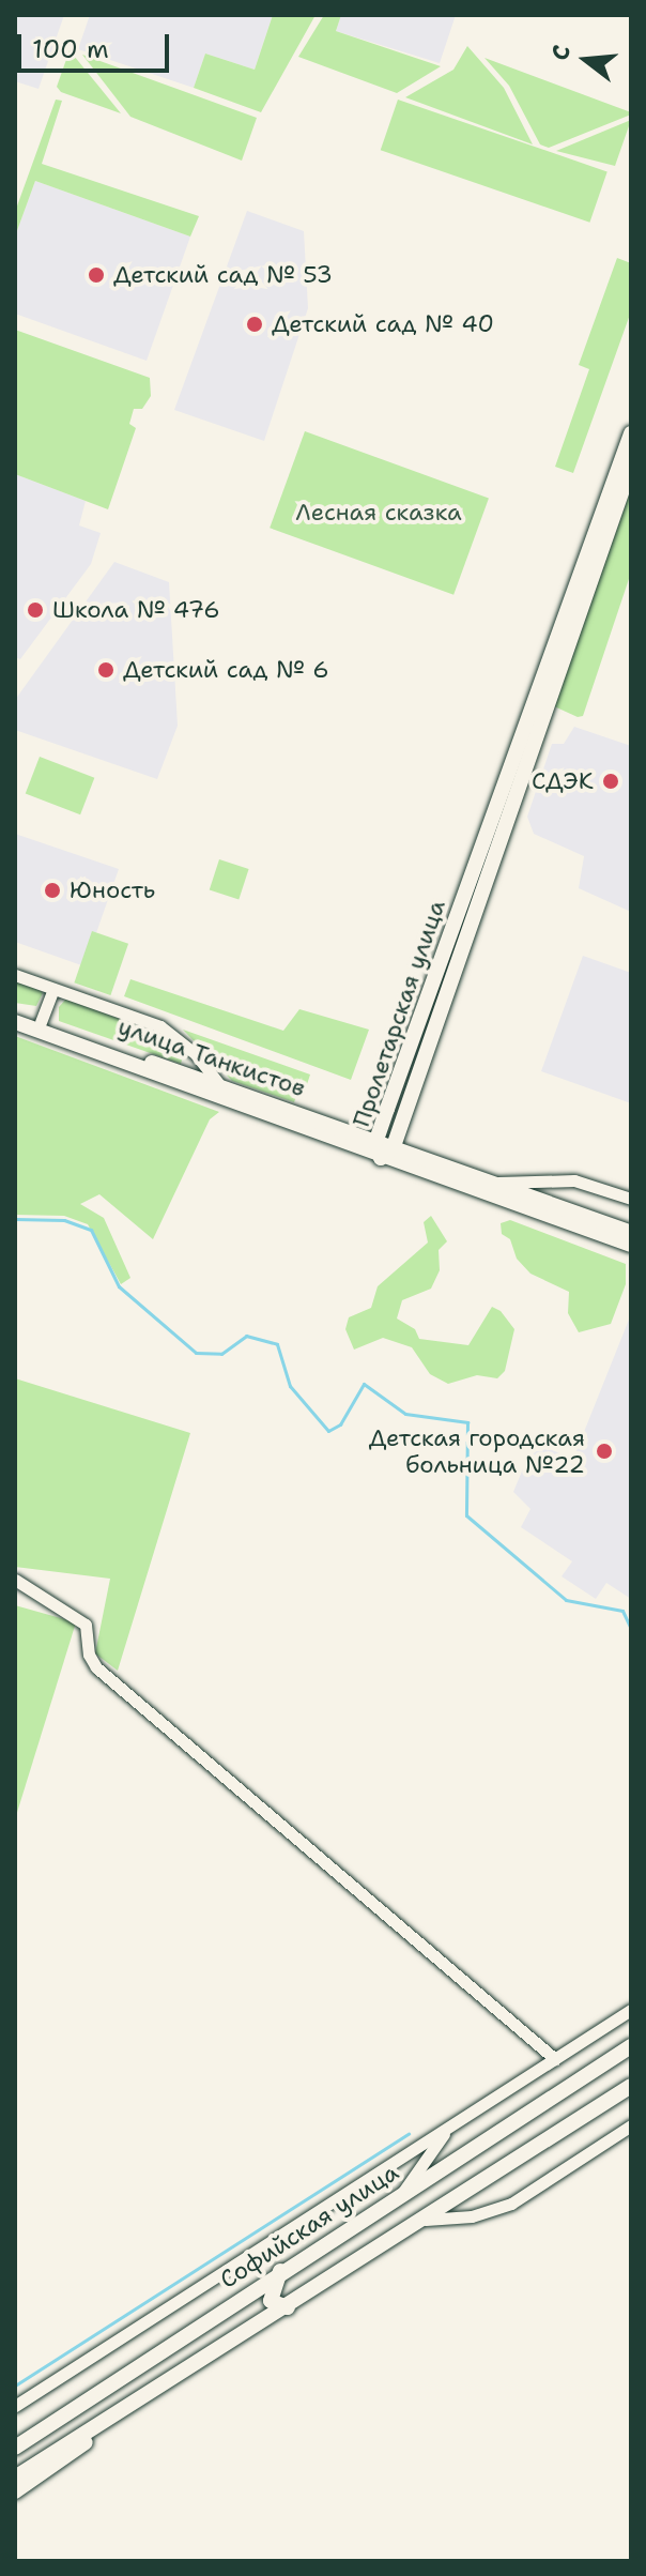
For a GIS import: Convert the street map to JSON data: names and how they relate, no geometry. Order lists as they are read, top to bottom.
{
  "streets": {
    "main road": ["Пролетарская улица", "улица Танкистов", "Софийская улица"]
  },
  "crossings": [
    ["Пролетарская улица", "улица Танкистов"]
  ],
  "parks": ["Лесная сказка"],
  "places": [
    "Детский сад № 53",
    "Детский сад № 40",
    "Школа № 476",
    "Детский сад № 6",
    "СДЭК",
    "Юность",
    "Детская городская больница №22"
  ],
  "scale_bar": "100 m",
  "north": "left"
}
